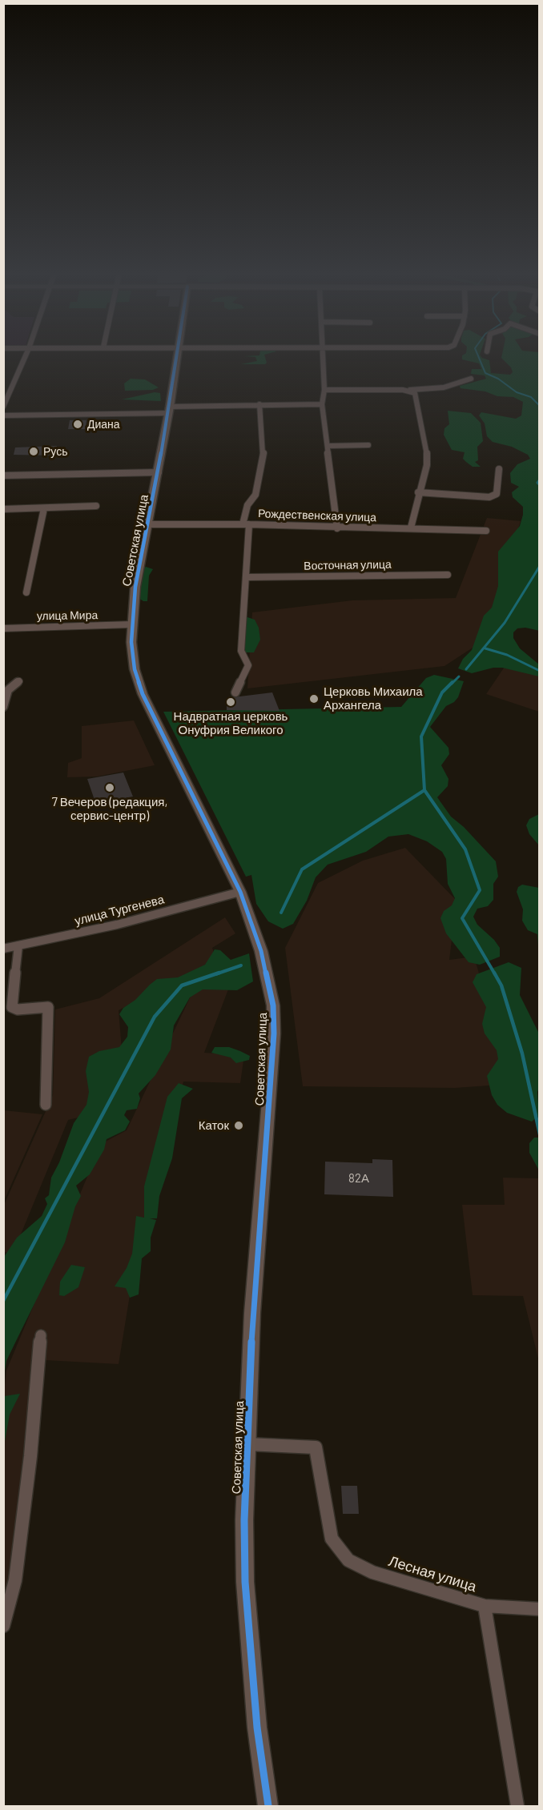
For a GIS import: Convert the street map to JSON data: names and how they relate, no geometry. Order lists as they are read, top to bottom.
{
  "streets": {
    "street": [
      "Рождественская улица",
      "Советская улица",
      "Восточная улица",
      "улица Мира",
      "улица Тургенева",
      "Лесная улица"
    ]
  },
  "crossings": [
    ["Рождественская улица", "Советская улица"],
    ["Советская улица", "улица Мира"],
    ["Советская улица", "улица Тургенева"],
    ["Советская улица", "Лесная улица"]
  ],
  "places": [
    "Диана",
    "Русь",
    "Церковь Михаила Архангела",
    "Надвратная церковь Онуфрия Великого",
    "7 Вечеров (редакция, сервис-центр)",
    "Каток"
  ],
  "house_numbers": ["82А"]
}
